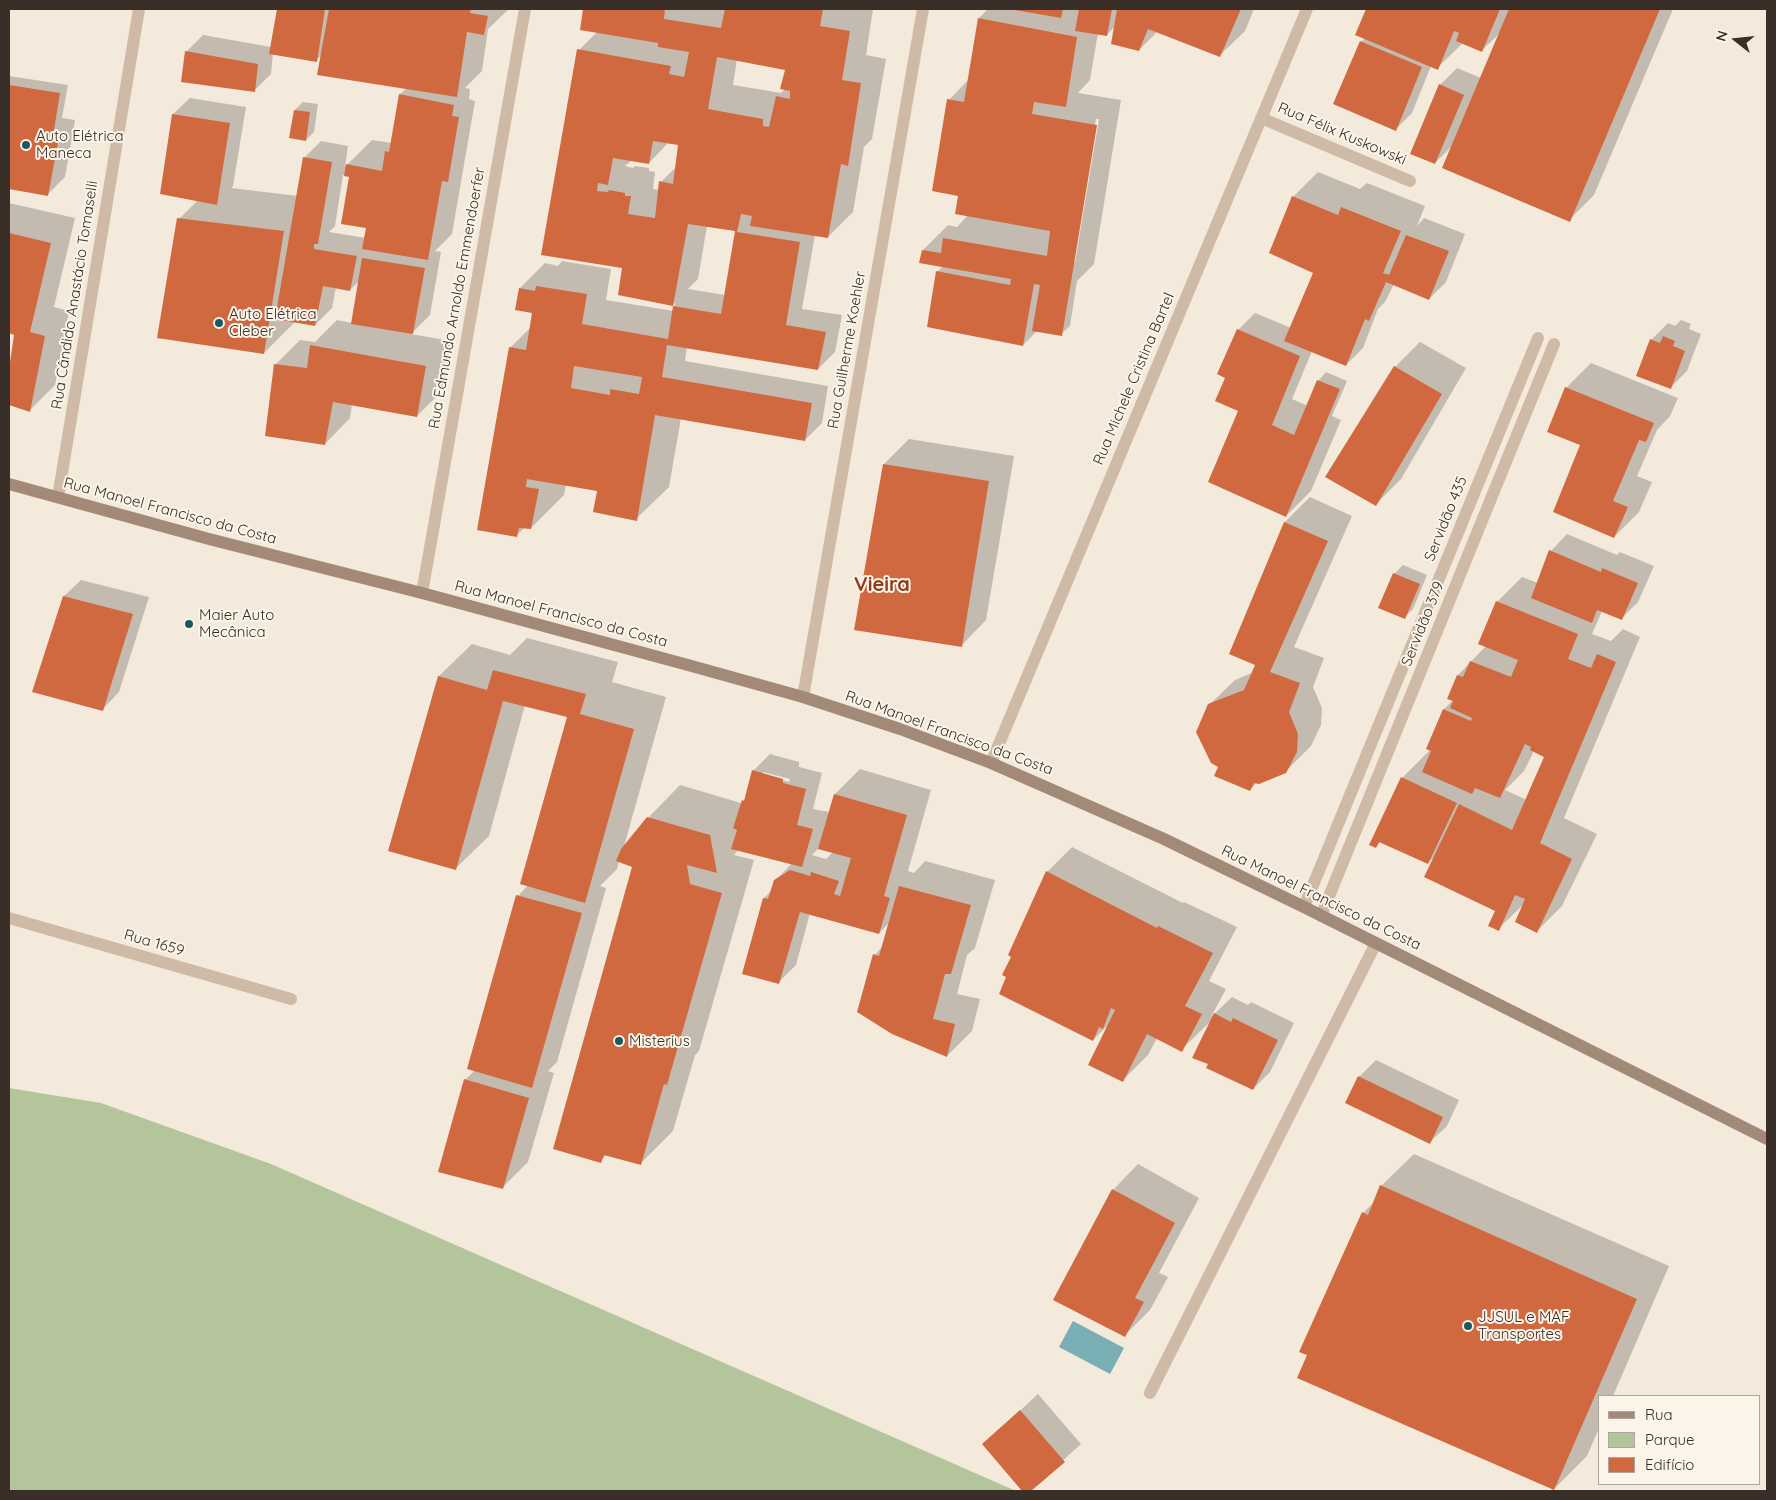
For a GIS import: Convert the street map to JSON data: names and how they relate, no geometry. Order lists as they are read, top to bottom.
{
  "streets": {
    "main road": ["Rua Manoel Francisco da Costa"],
    "street": [
      "Rua Félix Kuskowski",
      "Rua Cândido Anastácio Tomaselli",
      "Rua Edmundo Arnoldo Emmendoerfer",
      "Rua Guilherme Koehler",
      "Rua Michele Cristina Bartel",
      "Servidão 435",
      "Servidão 379",
      "Rua 1659"
    ]
  },
  "crossings": [
    ["Rua Félix Kuskowski", "Rua Michele Cristina Bartel"],
    ["Rua Cândido Anastácio Tomaselli", "Rua Manoel Francisco da Costa"],
    ["Rua Edmundo Arnoldo Emmendoerfer", "Rua Manoel Francisco da Costa"],
    ["Rua Guilherme Koehler", "Rua Manoel Francisco da Costa"],
    ["Rua Michele Cristina Bartel", "Rua Manoel Francisco da Costa"],
    ["Rua Manoel Francisco da Costa", "Servidão 435"],
    ["Rua Manoel Francisco da Costa", "Servidão 379"]
  ],
  "districts": ["Vieira"],
  "places": [
    "Auto Elétrica Maneca",
    "Auto Elétrica Cleber",
    "Maier Auto Mecânica",
    "Misterius",
    "JJSUL e MAF Transportes"
  ],
  "legend": ["Rua", "Parque", "Edifício"],
  "north": "left"
}
